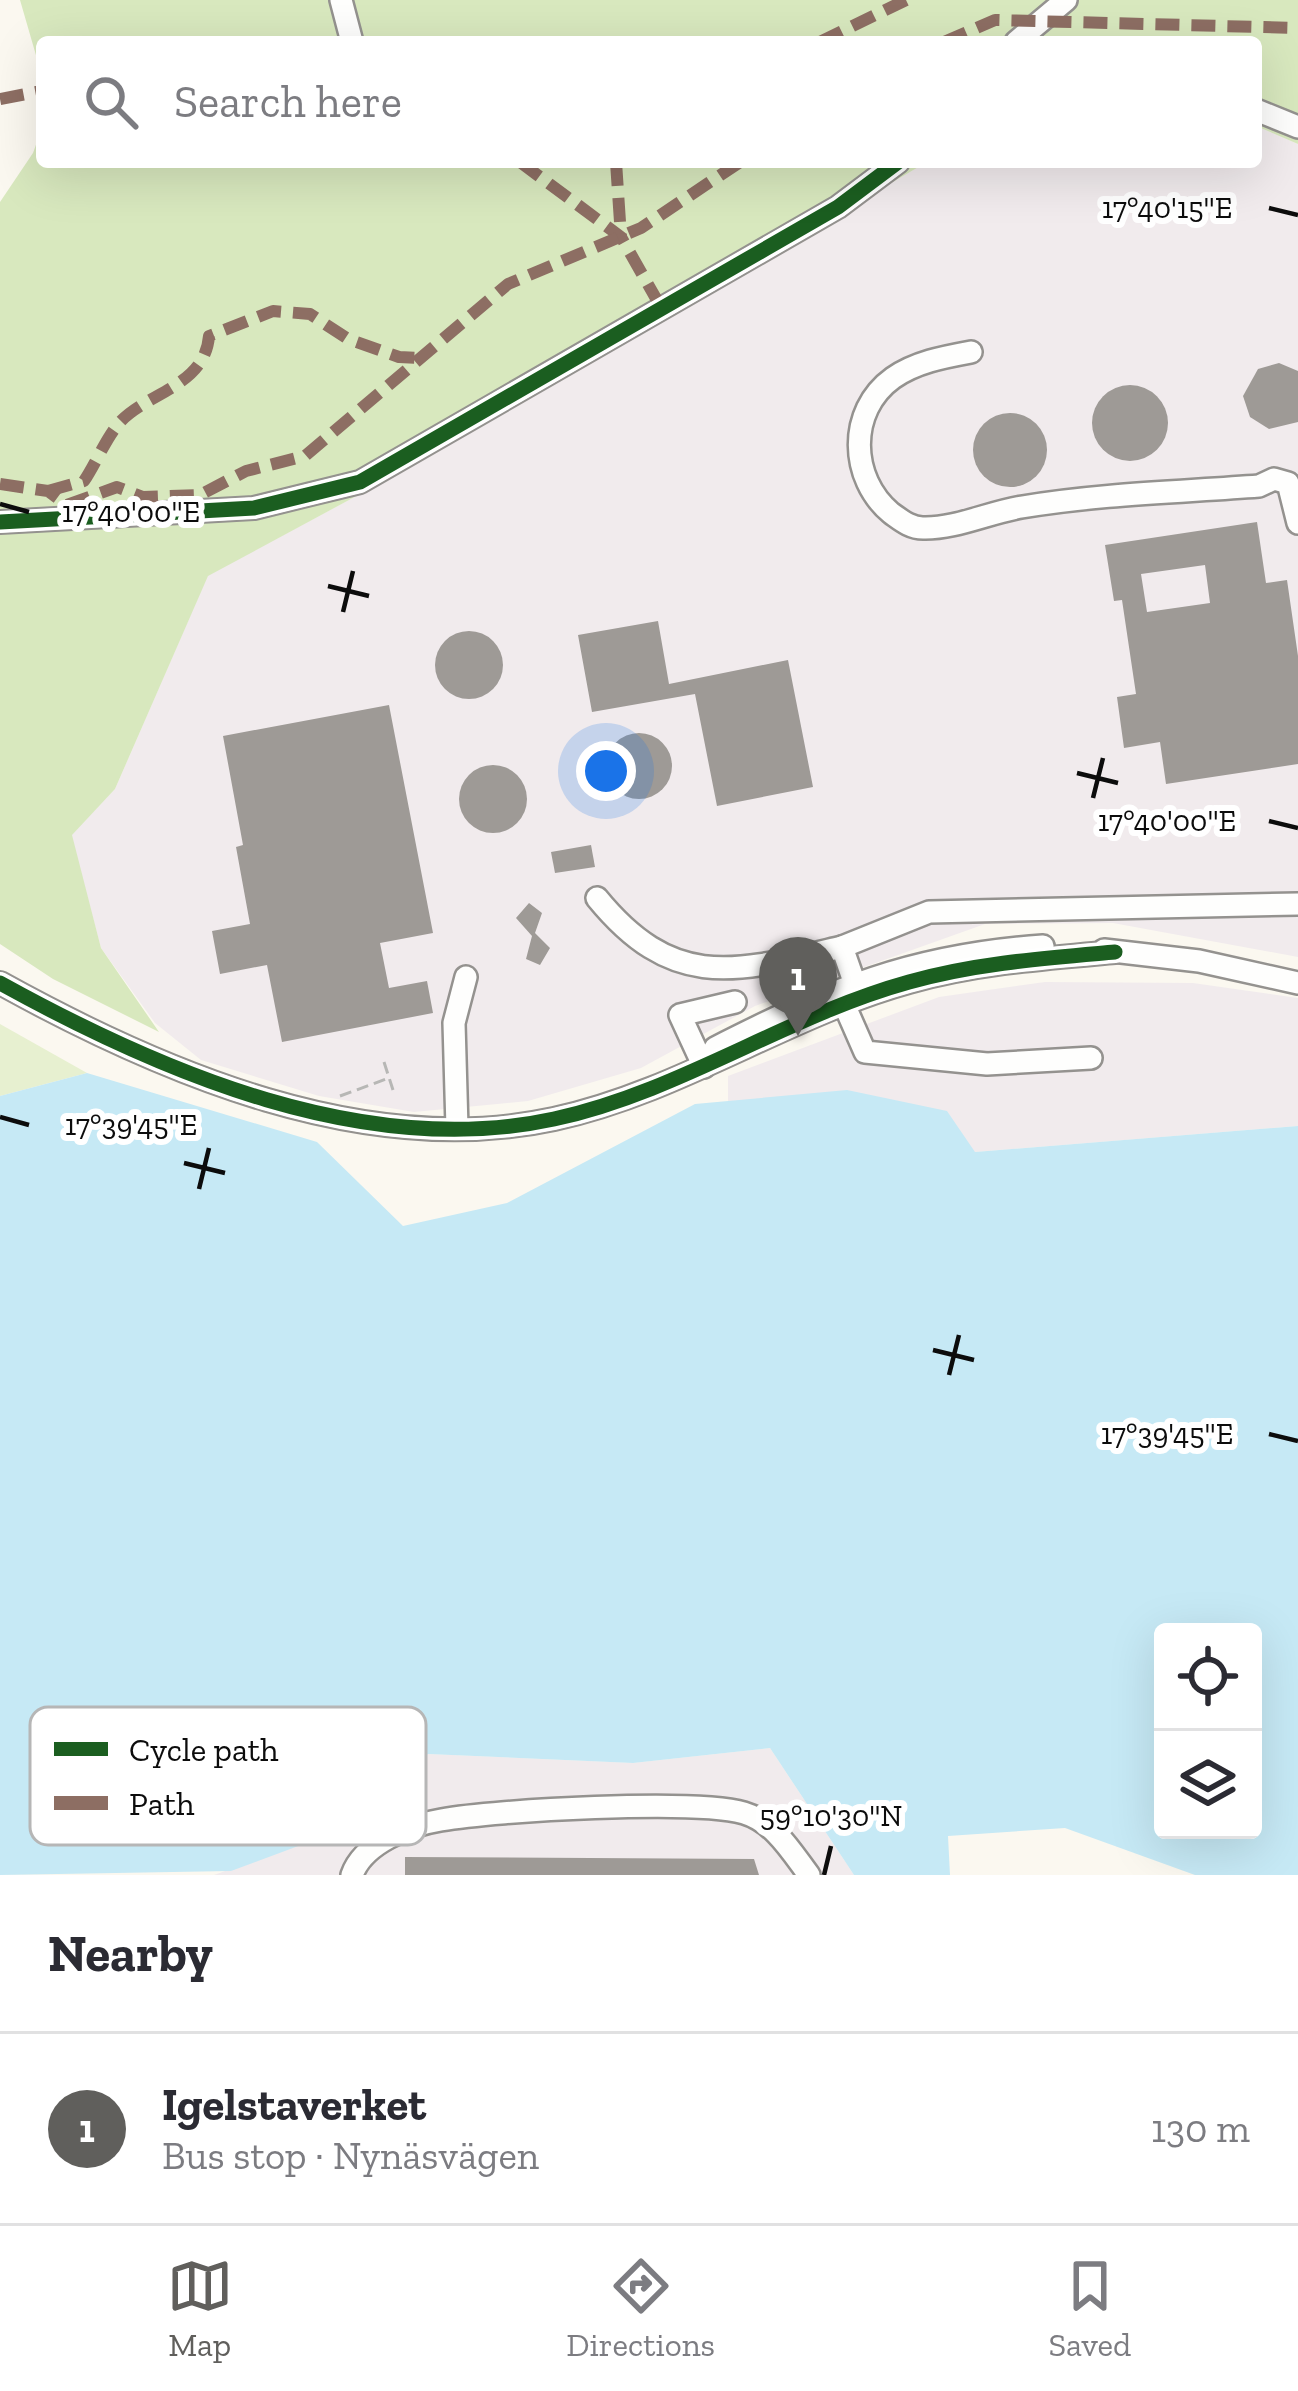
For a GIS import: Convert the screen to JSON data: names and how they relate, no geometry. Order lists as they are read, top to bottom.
{
  "legend": ["Cycle path", "Path"],
  "page": {
    "search": "Search here",
    "pins": "1",
    "heading": "Nearby",
    "list": [
      {
        "mark": "1",
        "name": "Igelstaverket",
        "note": "Bus stop · Nynäsvägen",
        "value": "130 m"
      }
    ],
    "nav": ["Map", "Directions", "Saved"]
  },
  "coordinates": [
    "17°40'15\"E",
    "17°40'00\"E",
    "17°39'45\"E",
    "59°10'30\"N"
  ]
}
